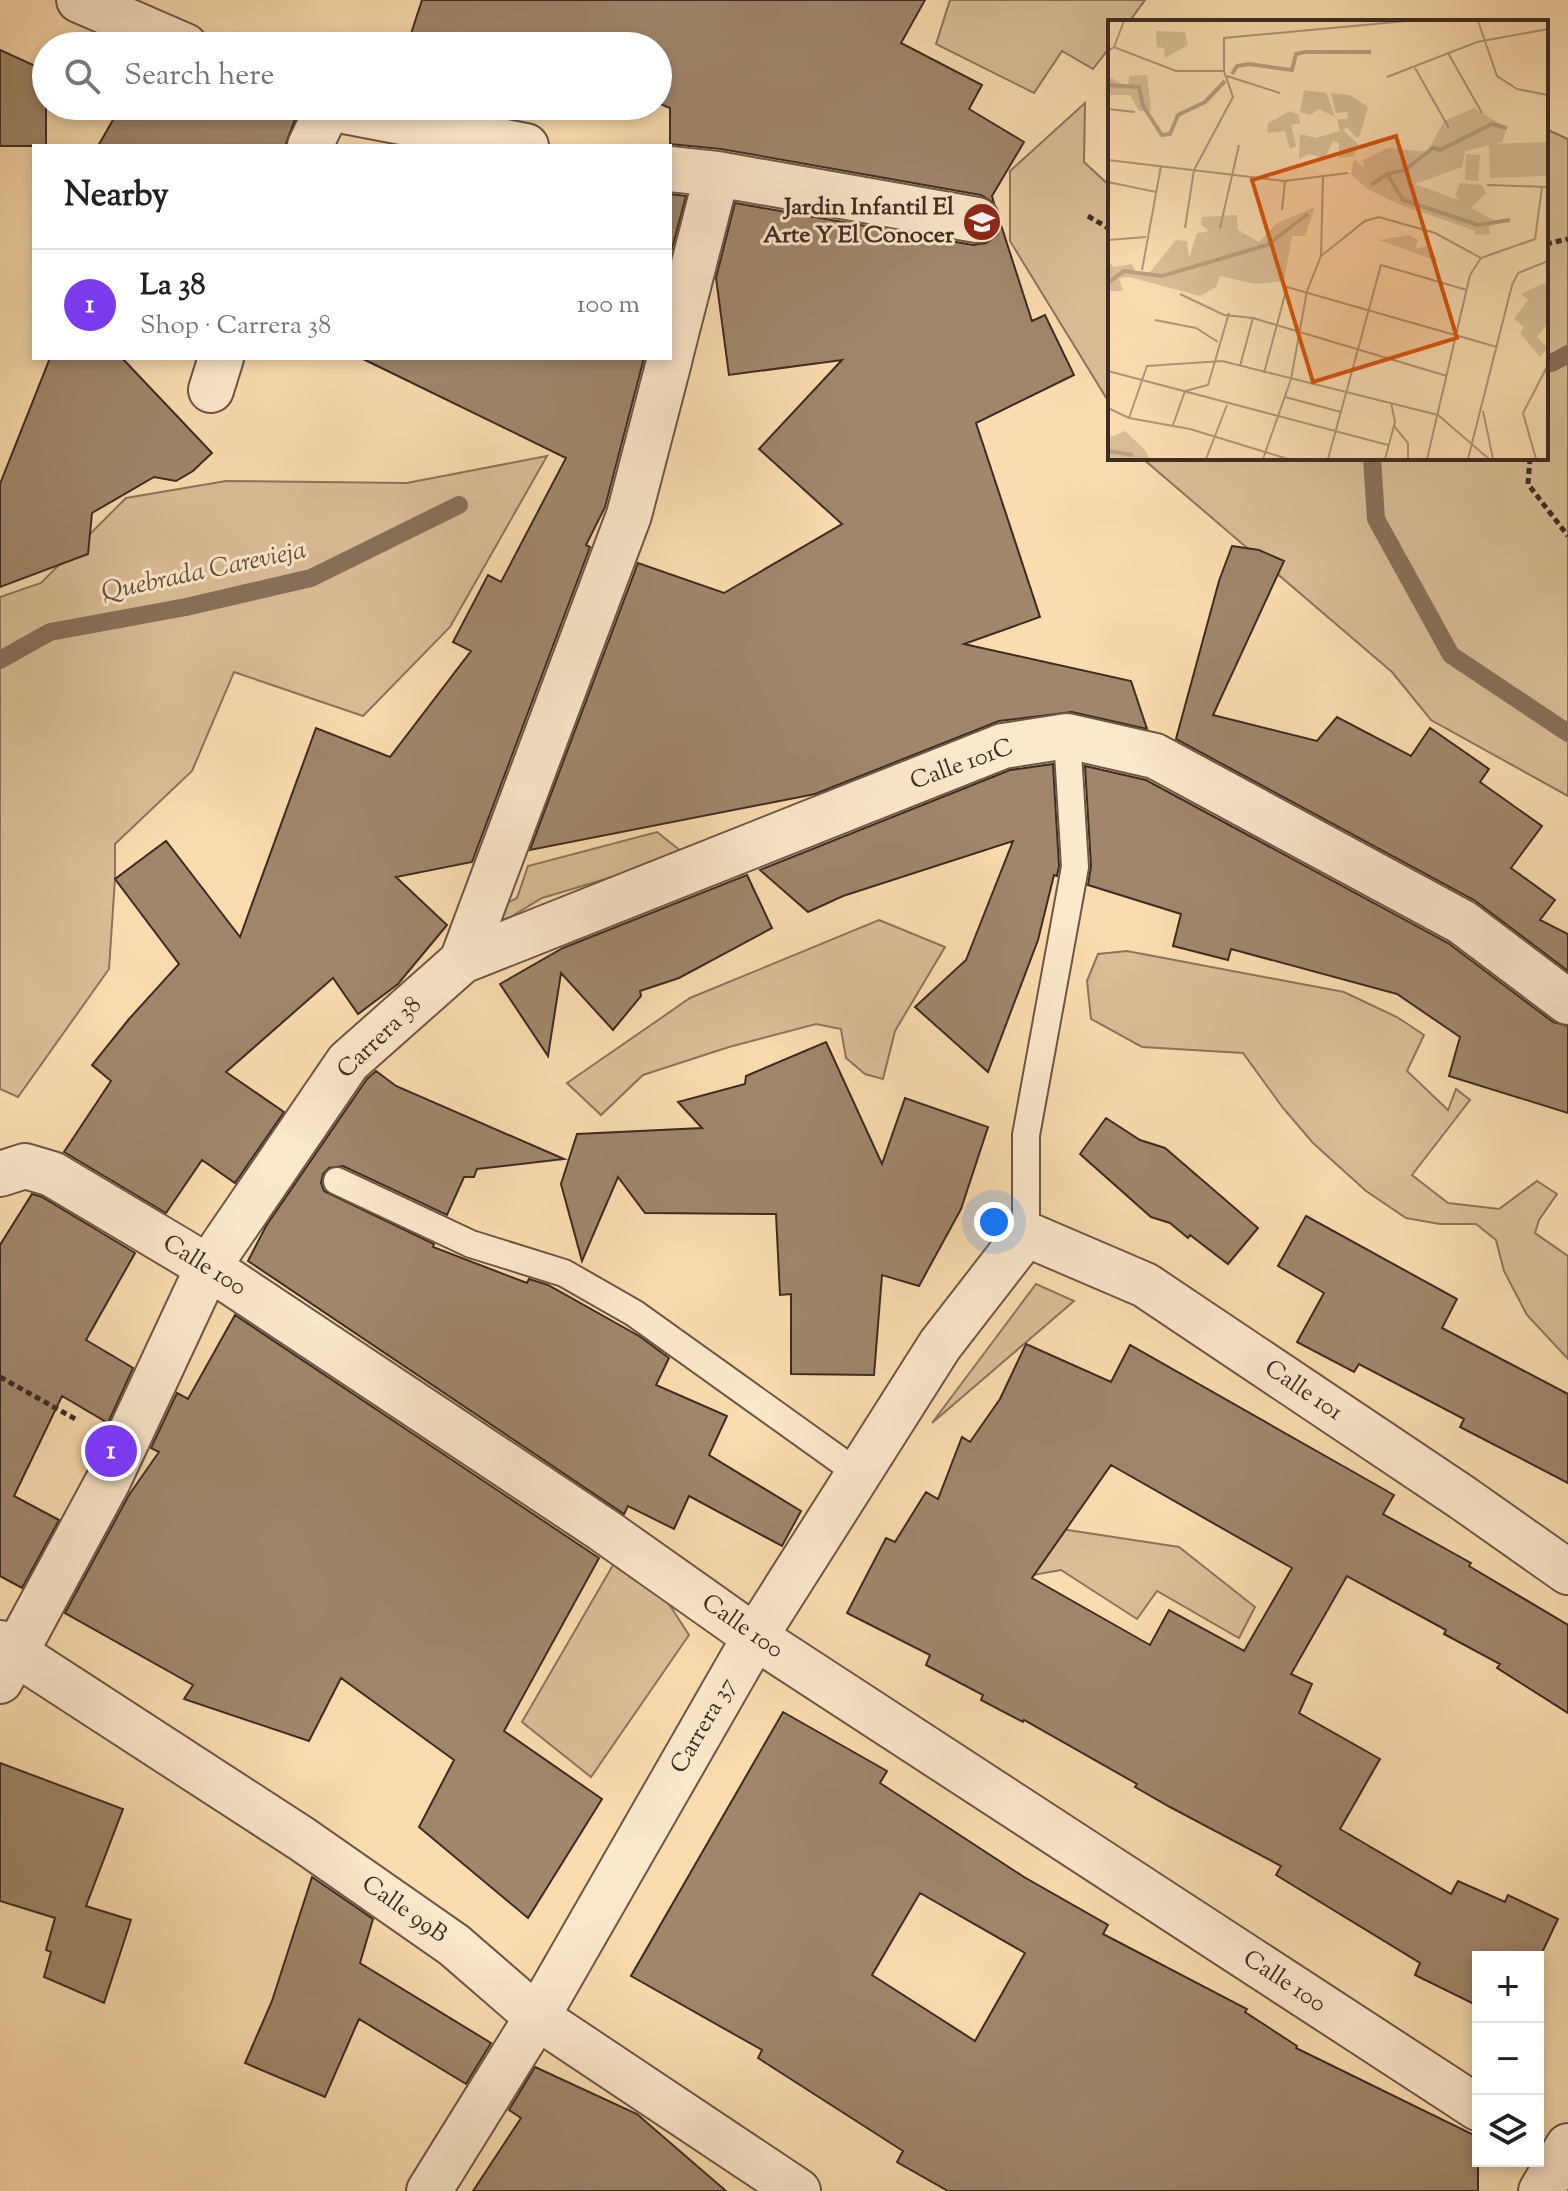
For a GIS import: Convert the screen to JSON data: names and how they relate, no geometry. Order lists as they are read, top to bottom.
{
  "streets": {
    "street": [
      "Calle 101C",
      "Carrera 38",
      "Calle 100",
      "Calle 101",
      "Carrera 37",
      "Calle 99B"
    ]
  },
  "crossings": [
    ["Calle 101C", "Carrera 38"],
    ["Carrera 38", "Calle 100"],
    ["Carrera 38", "Calle 99B"],
    ["Calle 100", "Carrera 37"],
    ["Calle 101", "Carrera 37"],
    ["Carrera 37", "Calle 99B"]
  ],
  "water": ["Quebrada Carevieja"],
  "places": {
    "school or university": ["Jardin Infantil El Arte Y El Conocer"]
  },
  "page": {
    "search": "Search here",
    "heading": "Nearby",
    "list": [
      {
        "mark": "1",
        "name": "La 38",
        "note": "Shop · Carrera 38",
        "value": "100 m"
      }
    ],
    "pins": "1",
    "map_buttons": ["+", "−"]
  }
}
